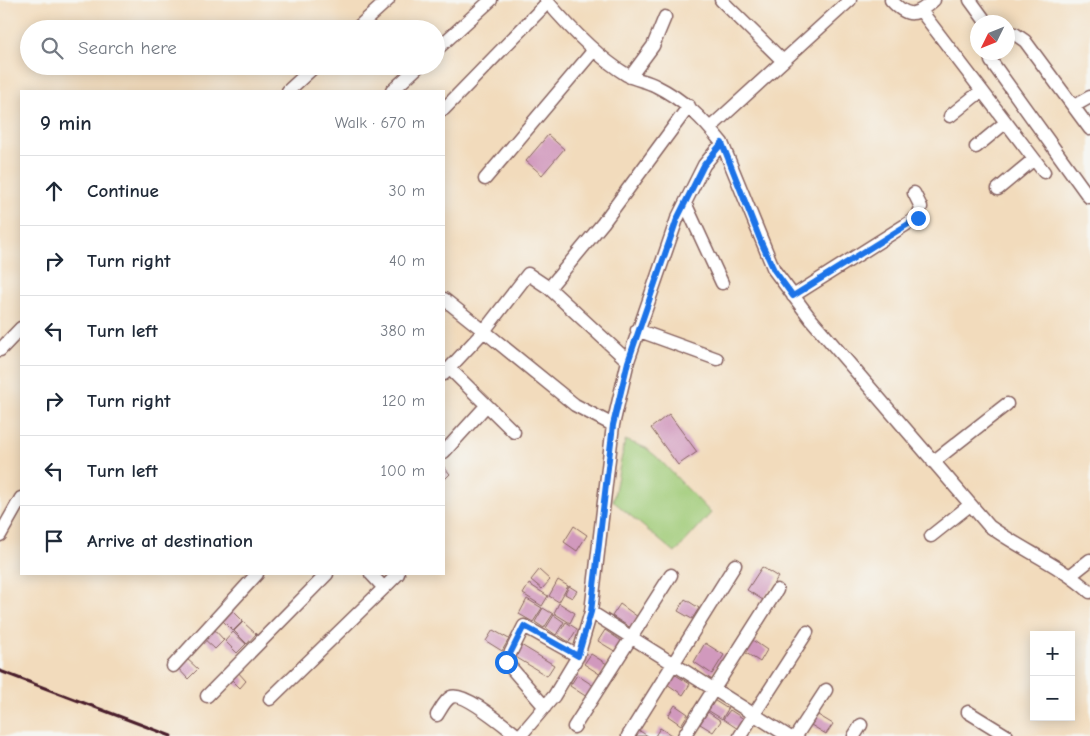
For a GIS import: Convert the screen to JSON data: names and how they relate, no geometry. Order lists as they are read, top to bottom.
{
  "north": "bottom left",
  "page": {
    "search": "Search here",
    "heading": ["9 min", "Walk · 670 m"],
    "list": [
      ["Continue", "30 m"],
      ["Turn right", "40 m"],
      ["Turn left", "380 m"],
      ["Turn right", "120 m"],
      ["Turn left", "100 m"],
      "Arrive at destination"
    ],
    "map_buttons": ["+", "−"]
  }
}
